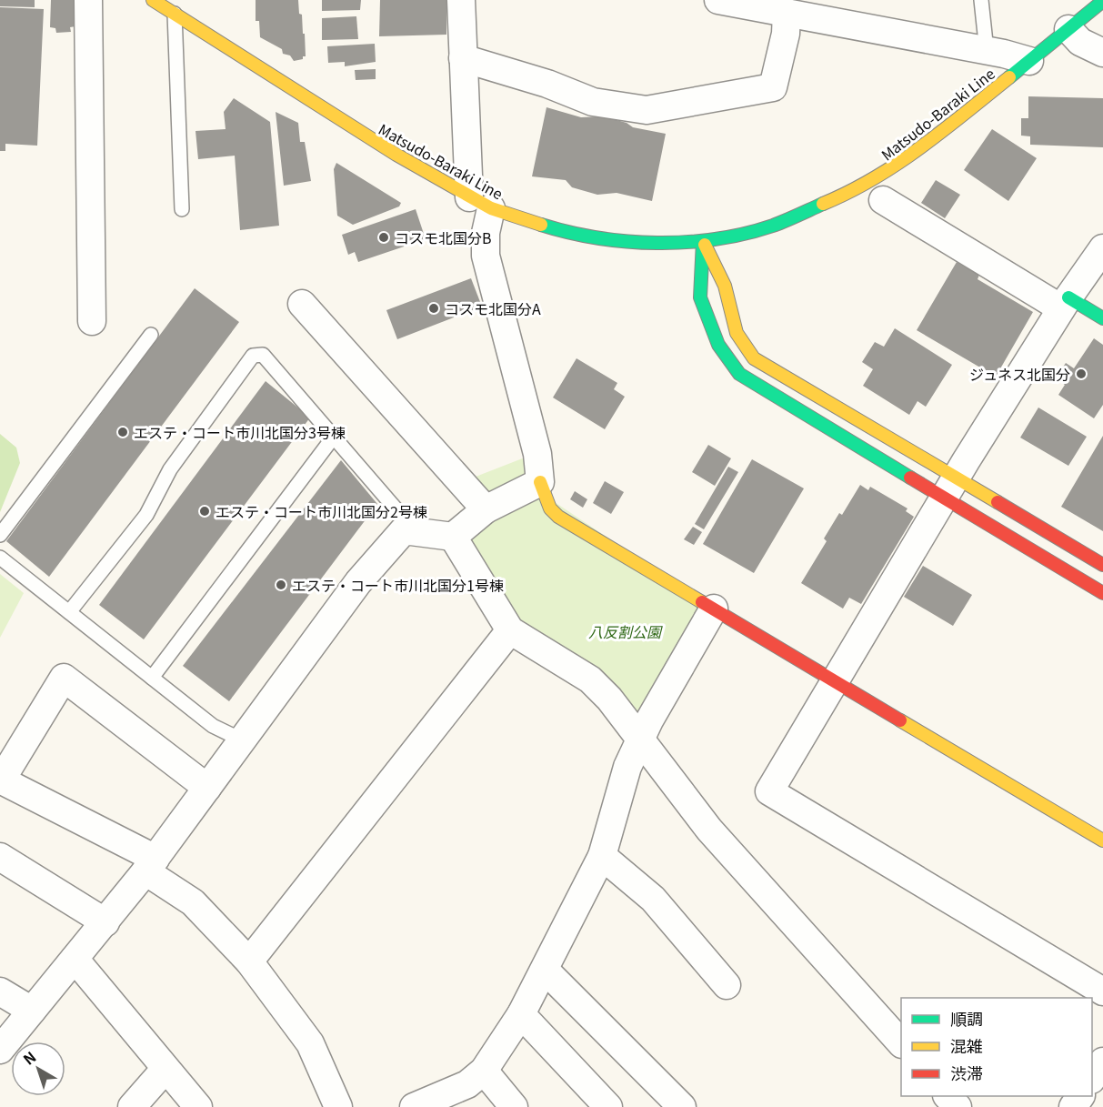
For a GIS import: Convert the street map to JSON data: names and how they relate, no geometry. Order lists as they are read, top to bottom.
{
  "streets": {
    "street": ["Matsudo-Baraki Line"]
  },
  "parks": ["八反割公園"],
  "places": [
    "コスモ北国分B",
    "コスモ北国分A",
    "ジュネス北国分",
    "エステ・コート市川北国分3号棟",
    "エステ・コート市川北国分2号棟",
    "エステ・コート市川北国分1号棟"
  ],
  "legend": ["順調", "混雑", "渋滞"],
  "north": "top left"
}
